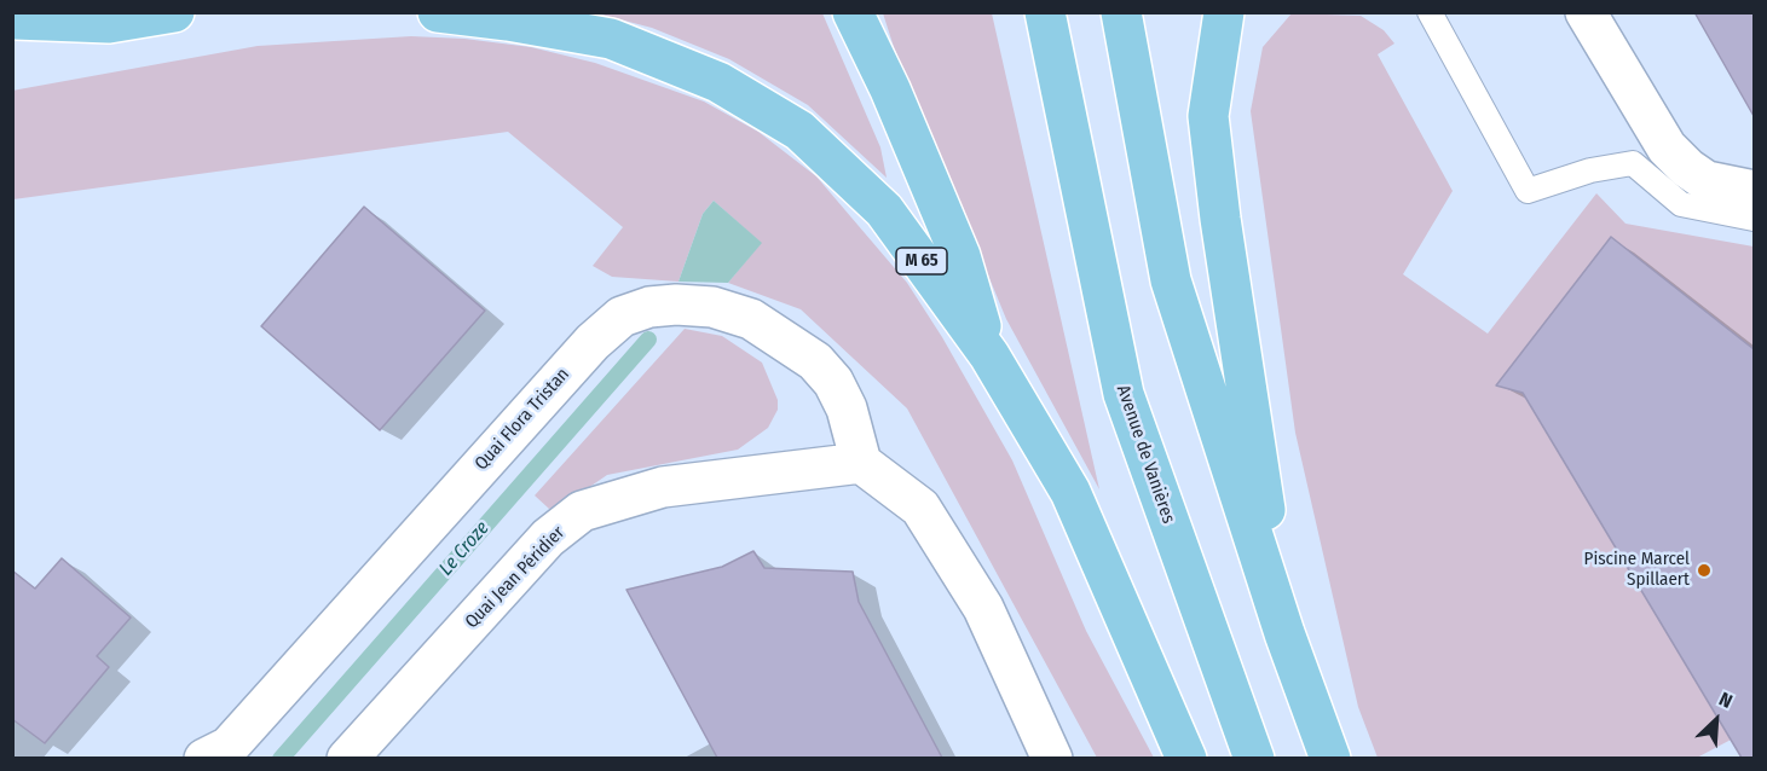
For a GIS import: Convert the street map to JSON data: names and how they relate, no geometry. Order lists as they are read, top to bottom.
{
  "streets": {
    "main road": ["M 65", "Avenue de Vanières"],
    "street": ["Quai Flora Tristan", "Quai Jean Péridier"]
  },
  "crossings": [
    ["Quai Flora Tristan", "Quai Jean Péridier"]
  ],
  "water": ["Le Croze"],
  "places": ["Piscine Marcel Spillaert"],
  "north": "top right"
}
